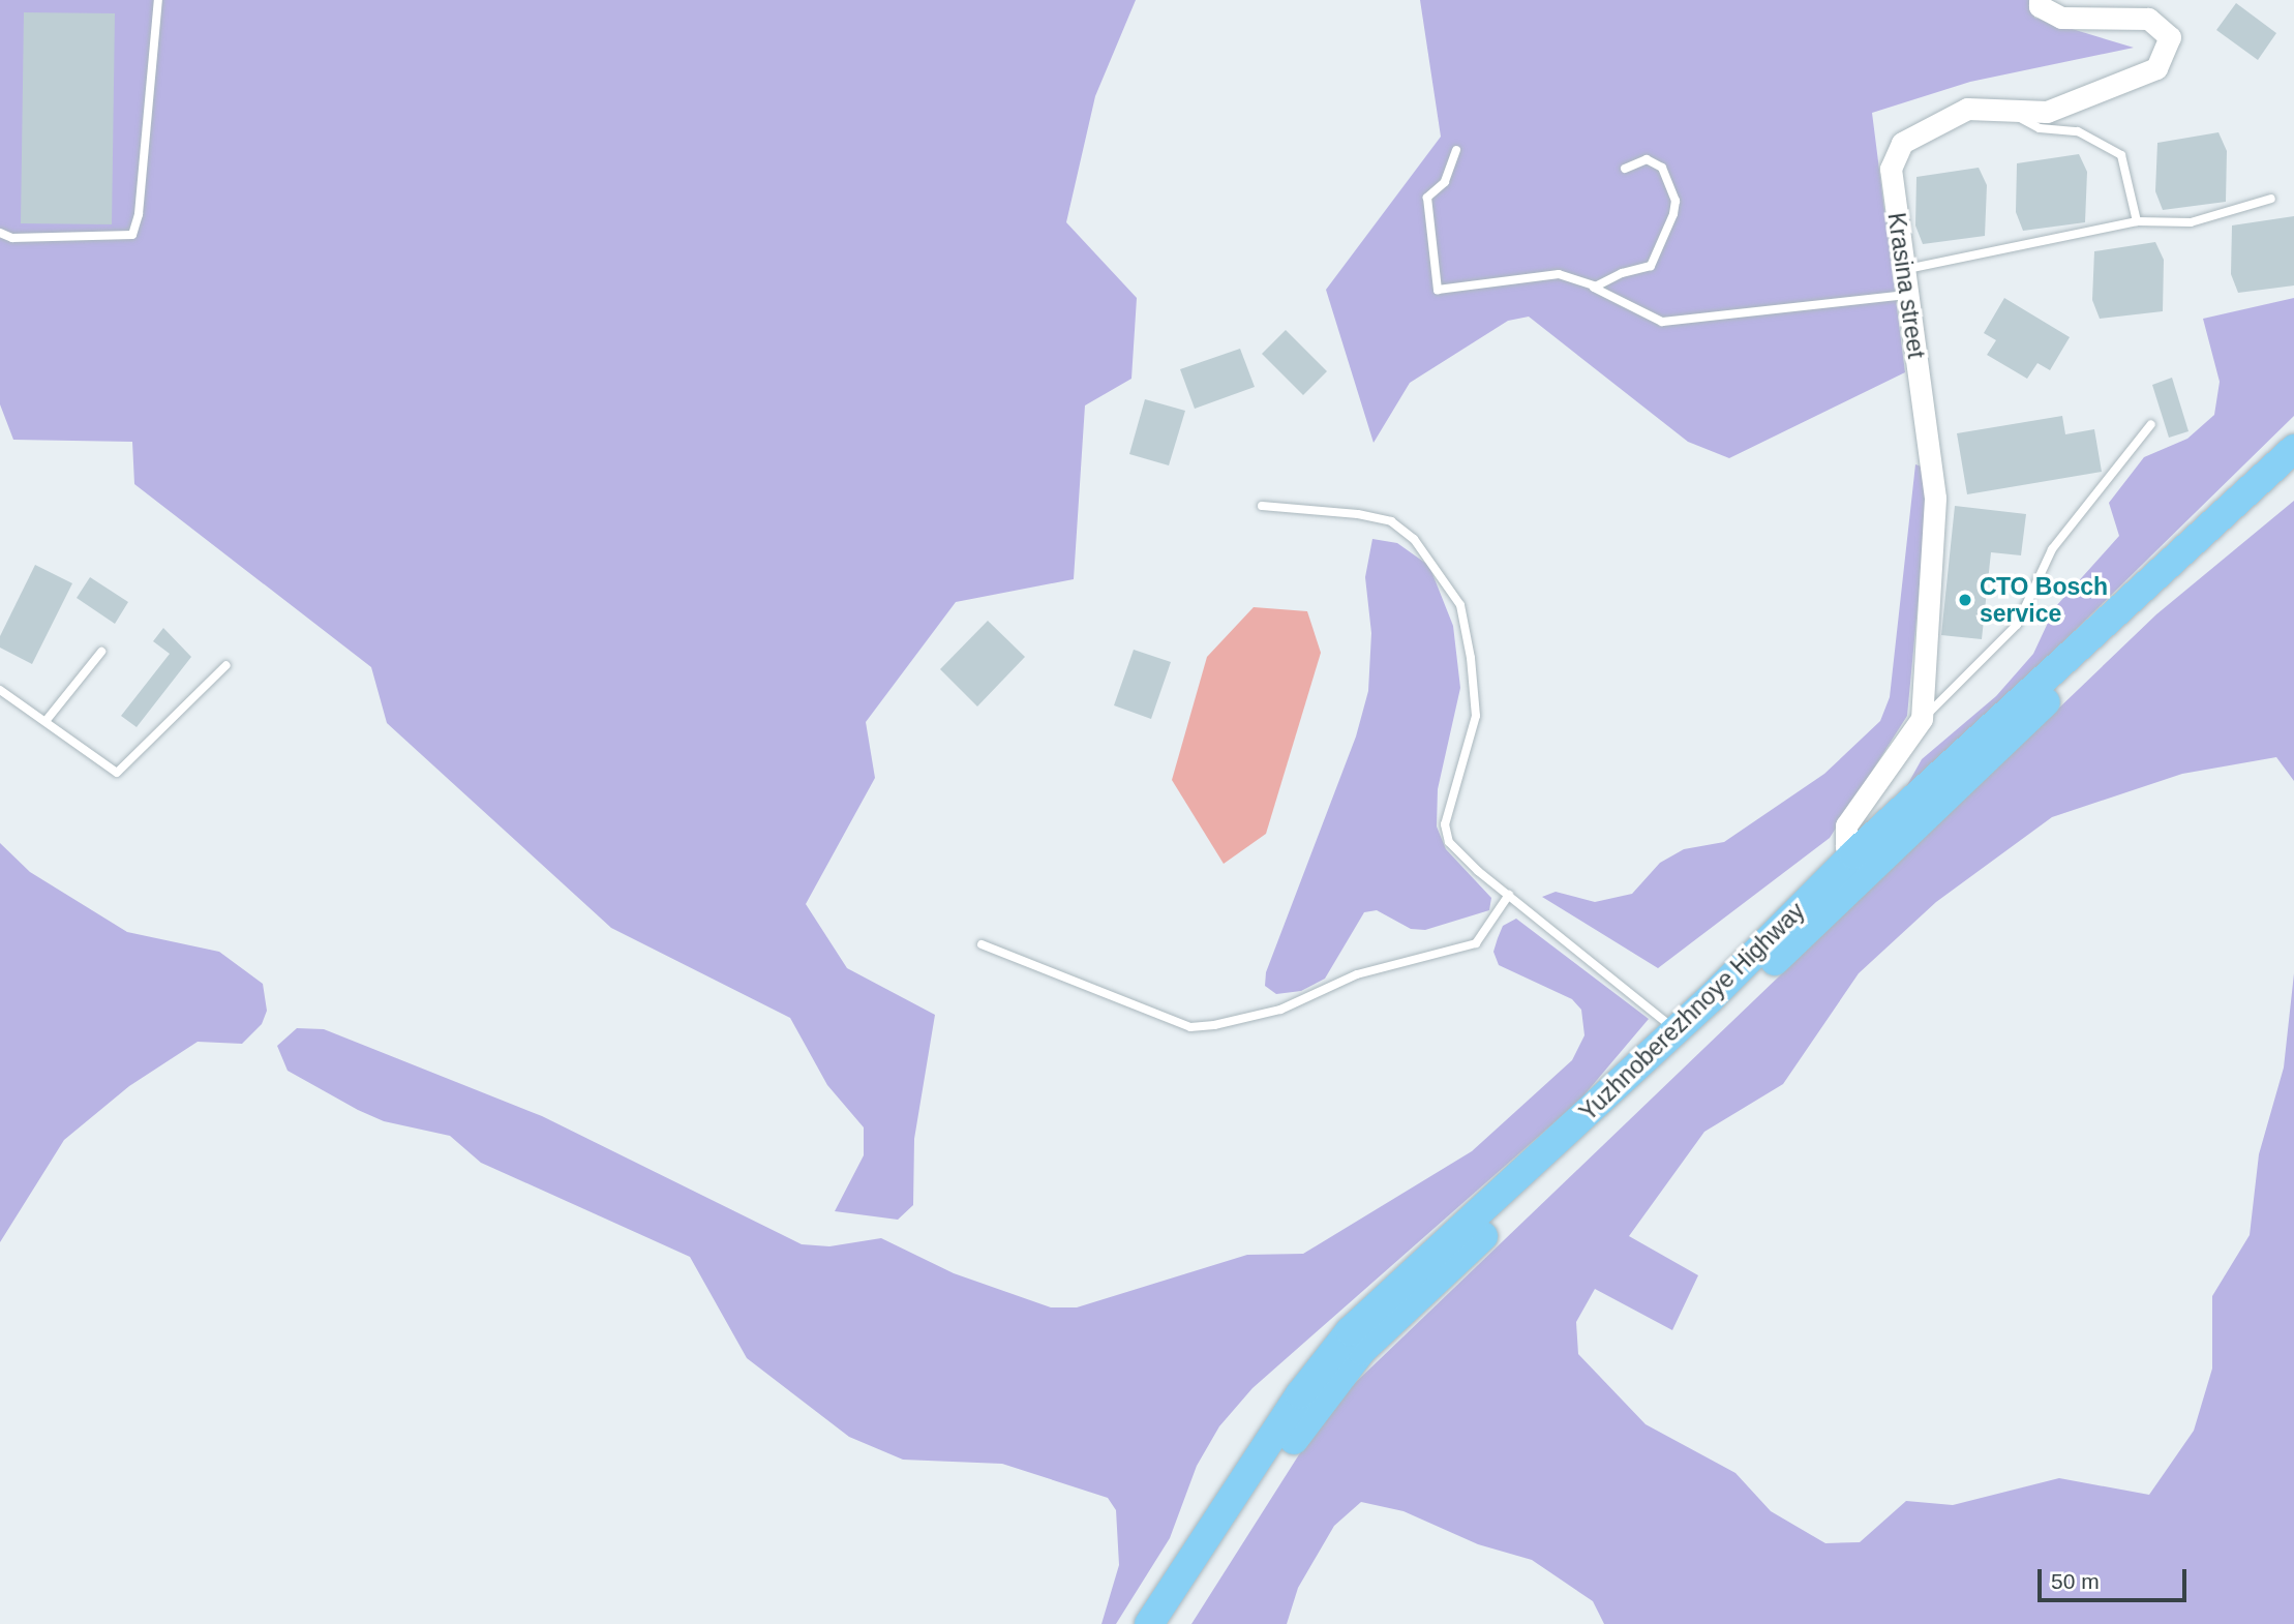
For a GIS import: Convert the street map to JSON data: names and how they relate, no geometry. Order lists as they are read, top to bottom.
{
  "streets": {
    "highway": ["Yuzhnoberezhnoye Highway"],
    "street": ["Krasina street"]
  },
  "places": ["СТО Bosch service"],
  "scale_bar": "50 m"
}
